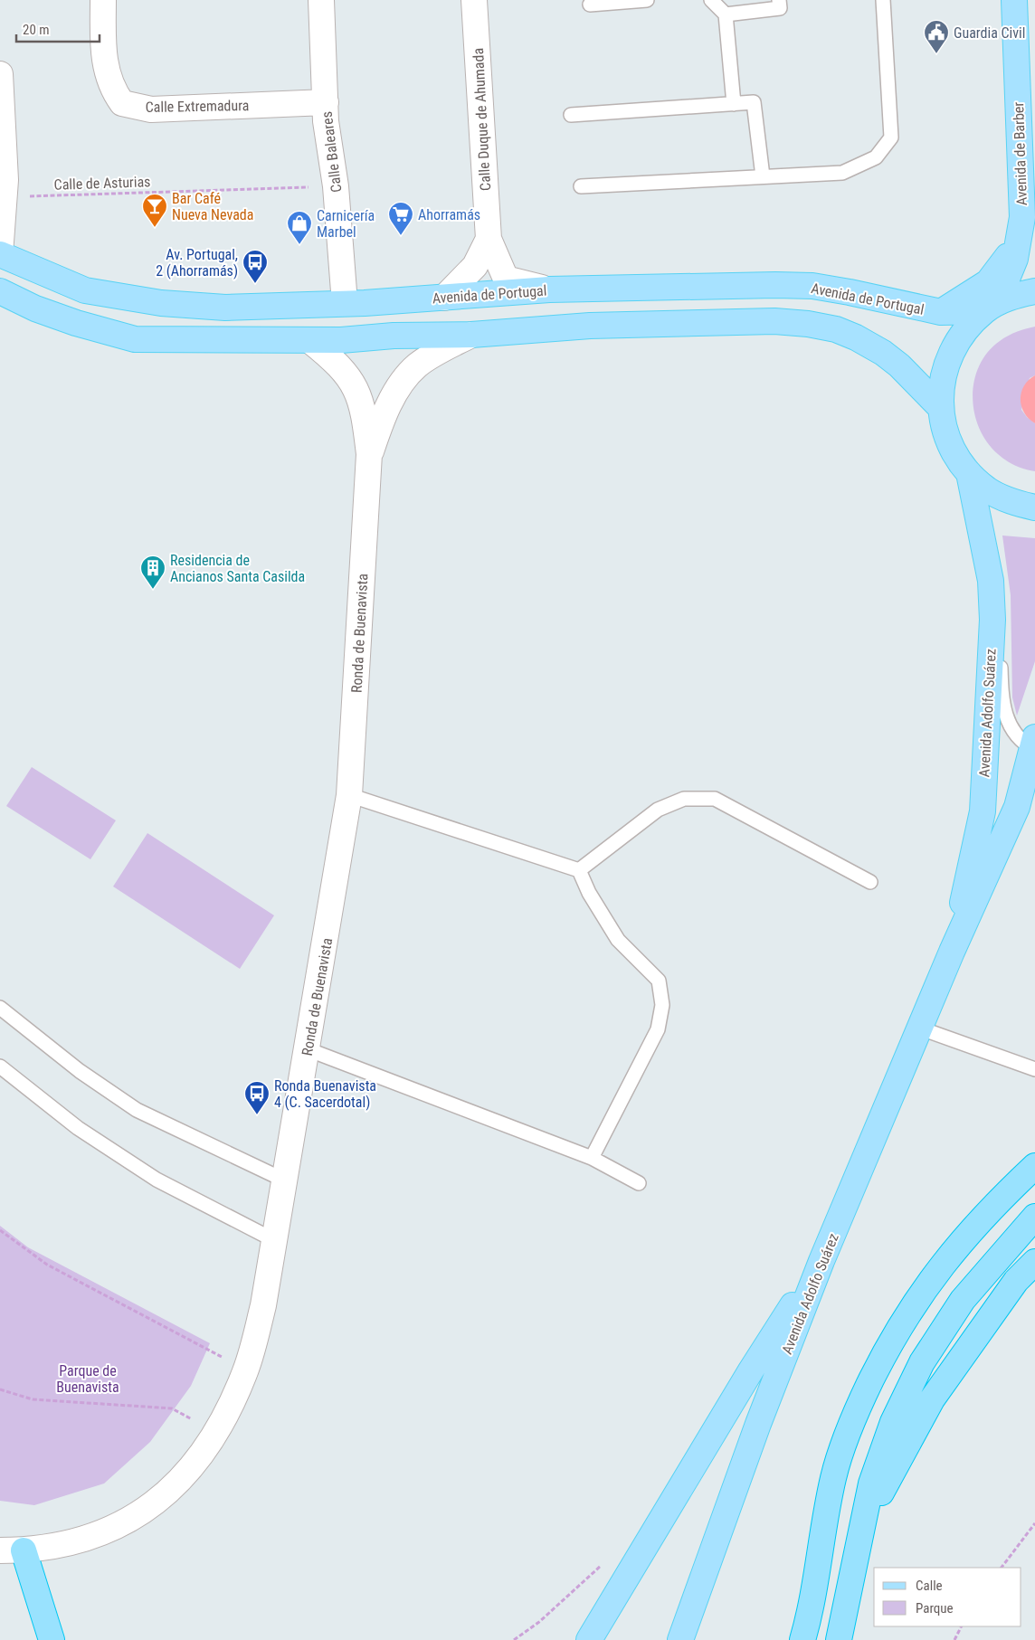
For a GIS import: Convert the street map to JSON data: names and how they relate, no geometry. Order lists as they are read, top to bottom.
{
  "streets": {
    "main road": ["Avenida de Barber", "Avenida de Portugal", "Avenida Adolfo Suárez"],
    "street": [
      "Calle Extremadura",
      "Calle Duque de Ahumada",
      "Calle Baleares",
      "Ronda de Buenavista"
    ],
    "path": ["Calle de Asturias"]
  },
  "crossings": [
    ["Calle Extremadura", "Calle Baleares"],
    ["Calle Duque de Ahumada", "Avenida de Portugal"],
    ["Calle Baleares", "Calle de Asturias"],
    ["Calle Baleares", "Avenida de Portugal"],
    ["Avenida de Barber", "Avenida de Portugal"]
  ],
  "parks": ["Parque de Buenavista"],
  "places": {
    "public building": ["Guardia Civil"],
    "bar": ["Bar Café Nueva Nevada"],
    "supermarket": ["Ahorramás"],
    "shop": ["Carnicería Marbel"],
    "bus stop": ["Av. Portugal, 2 (Ahorramás)", "Ronda Buenavista 4 (C. Sacerdotal)"],
    "building": ["Residencia de Ancianos Santa Casilda"]
  },
  "legend": ["Calle", "Parque"],
  "scale_bar": "20 m"
}
